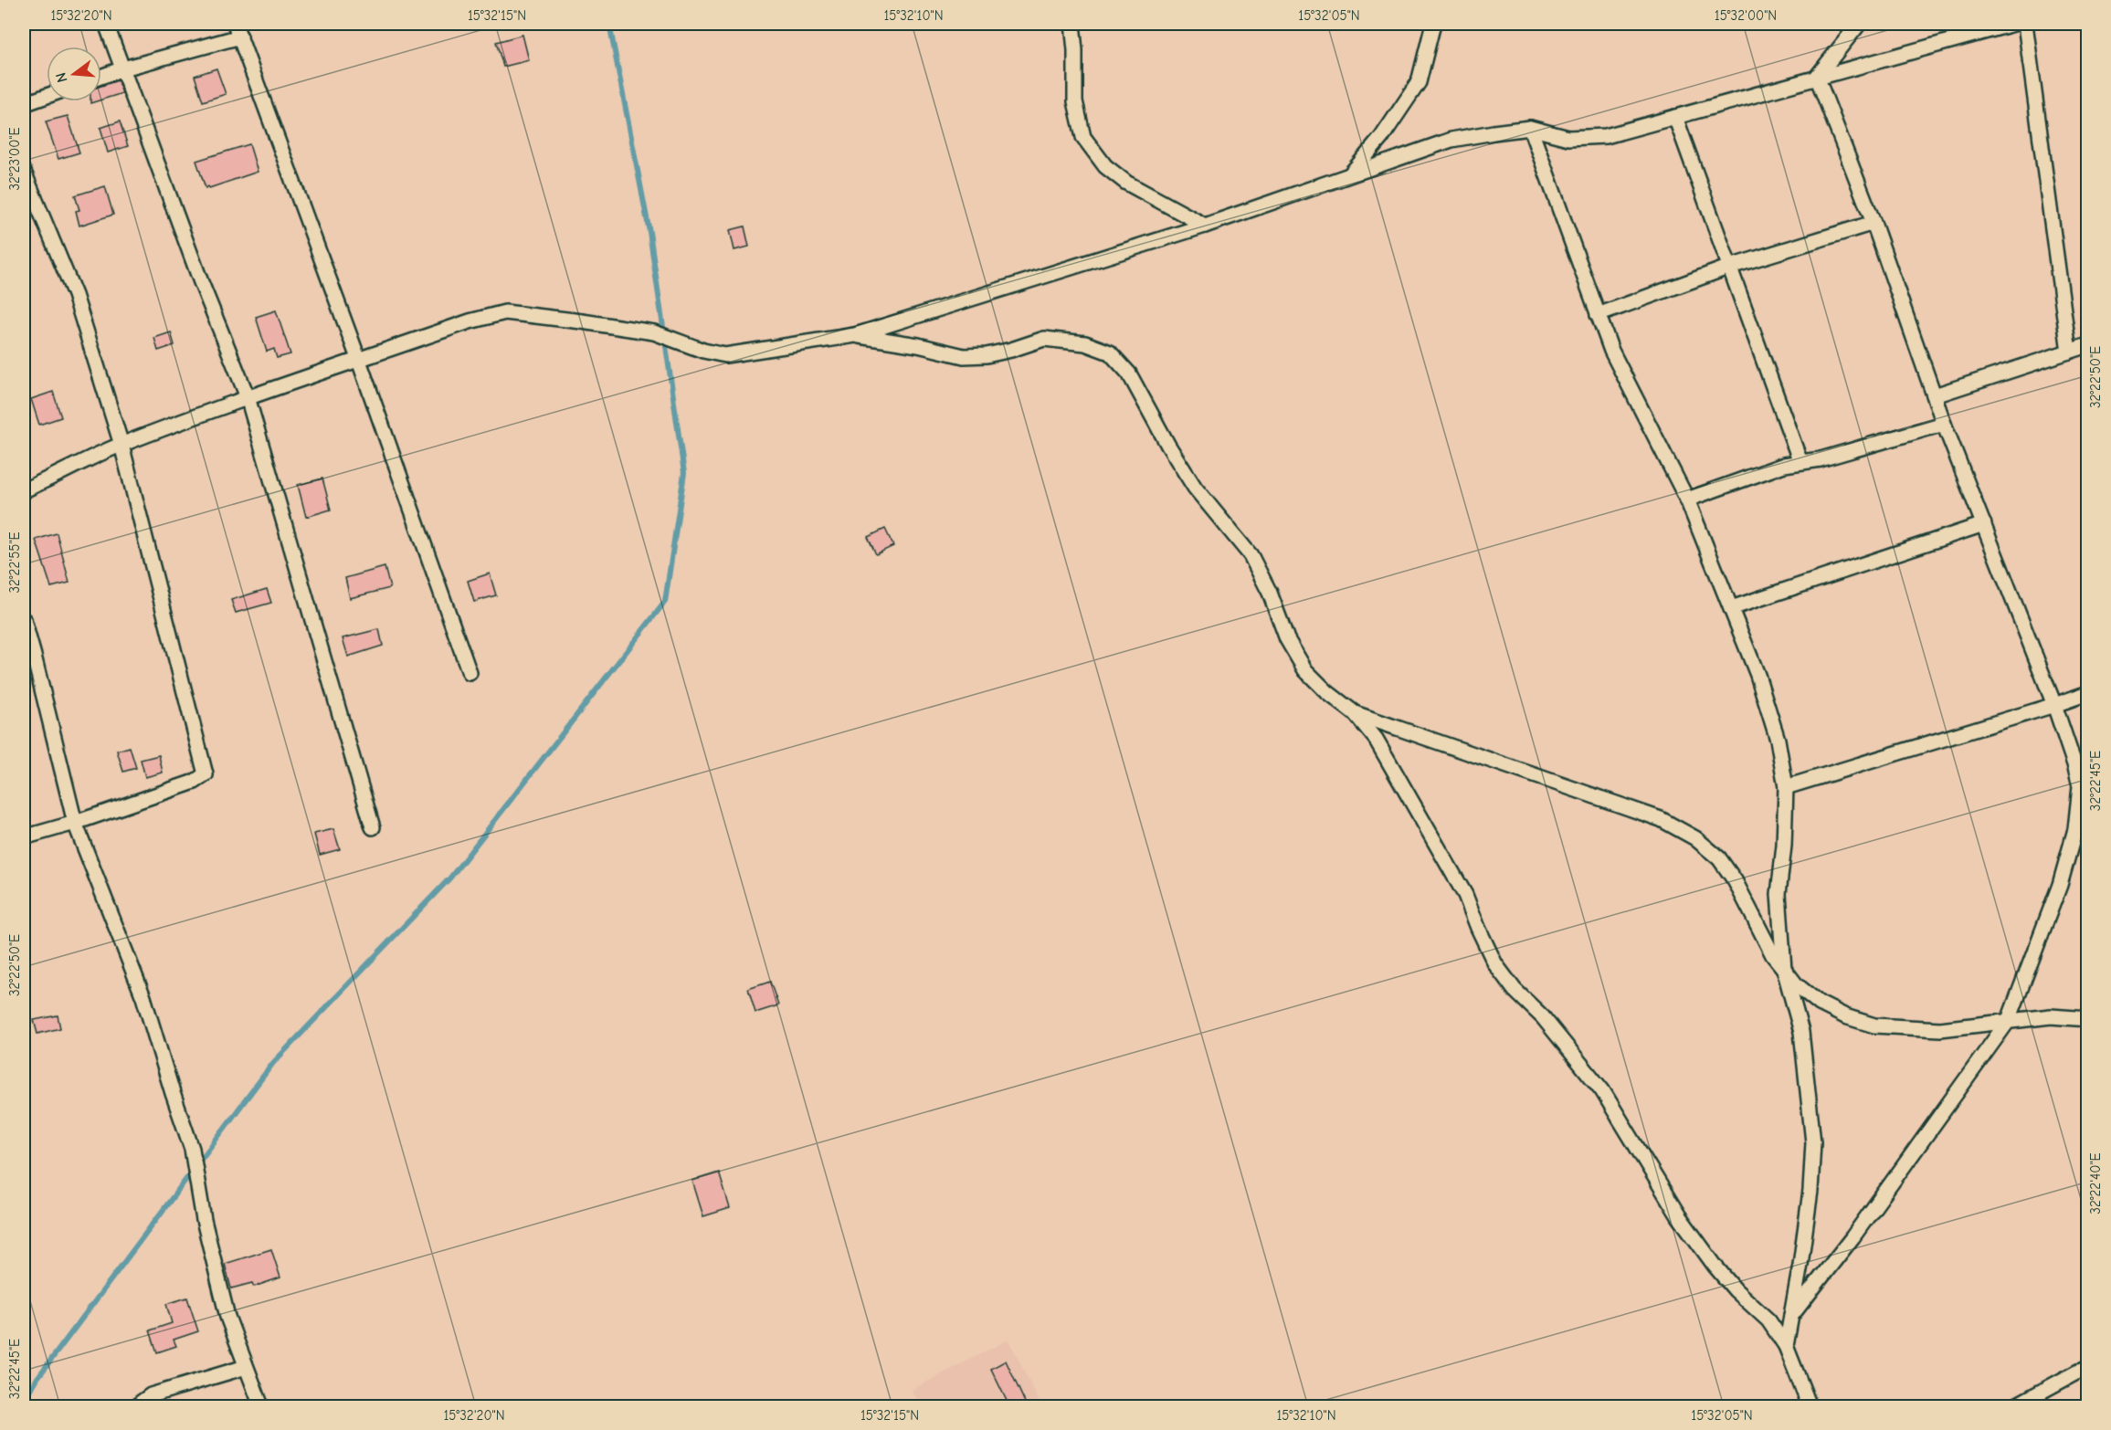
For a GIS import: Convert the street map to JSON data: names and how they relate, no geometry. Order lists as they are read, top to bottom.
{
  "north": "left",
  "coordinates": [
    "15°32'20\"N",
    "15°32'15\"N",
    "15°32'10\"N",
    "15°32'05\"N",
    "15°32'00\"N",
    "32°23'00\"E",
    "32°22'50\"E",
    "32°22'55\"E",
    "32°22'45\"E",
    "32°22'40\"E"
  ]
}
